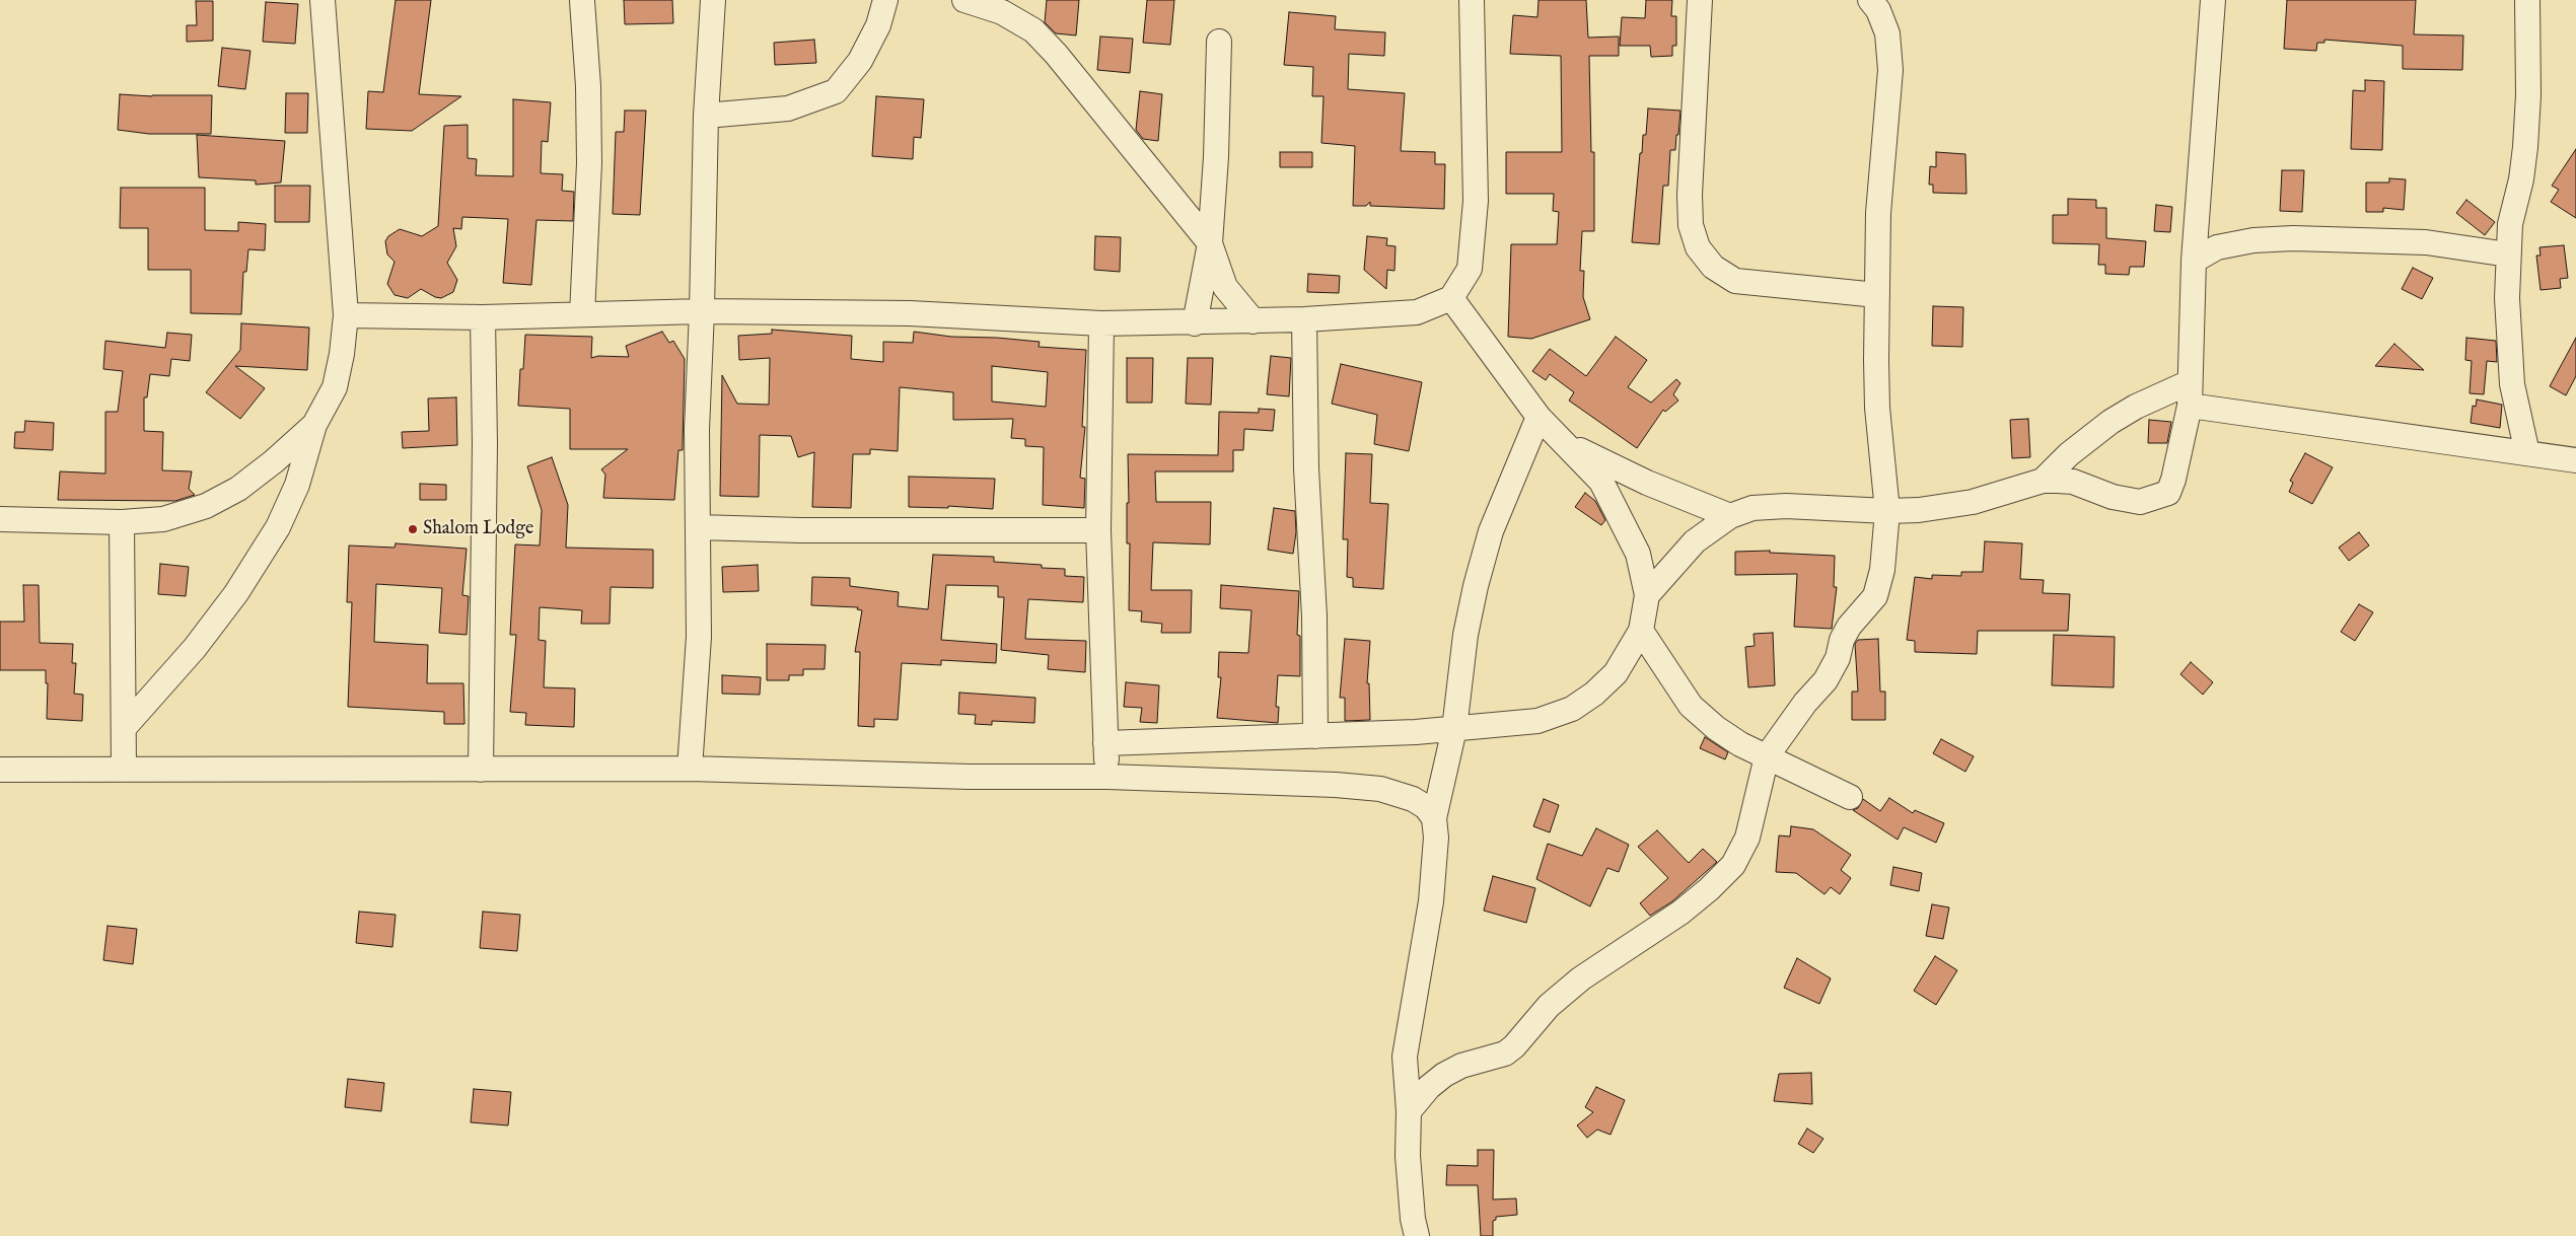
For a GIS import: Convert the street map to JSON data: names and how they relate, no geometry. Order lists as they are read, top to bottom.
{
  "places": ["Shalom Lodge"]
}
